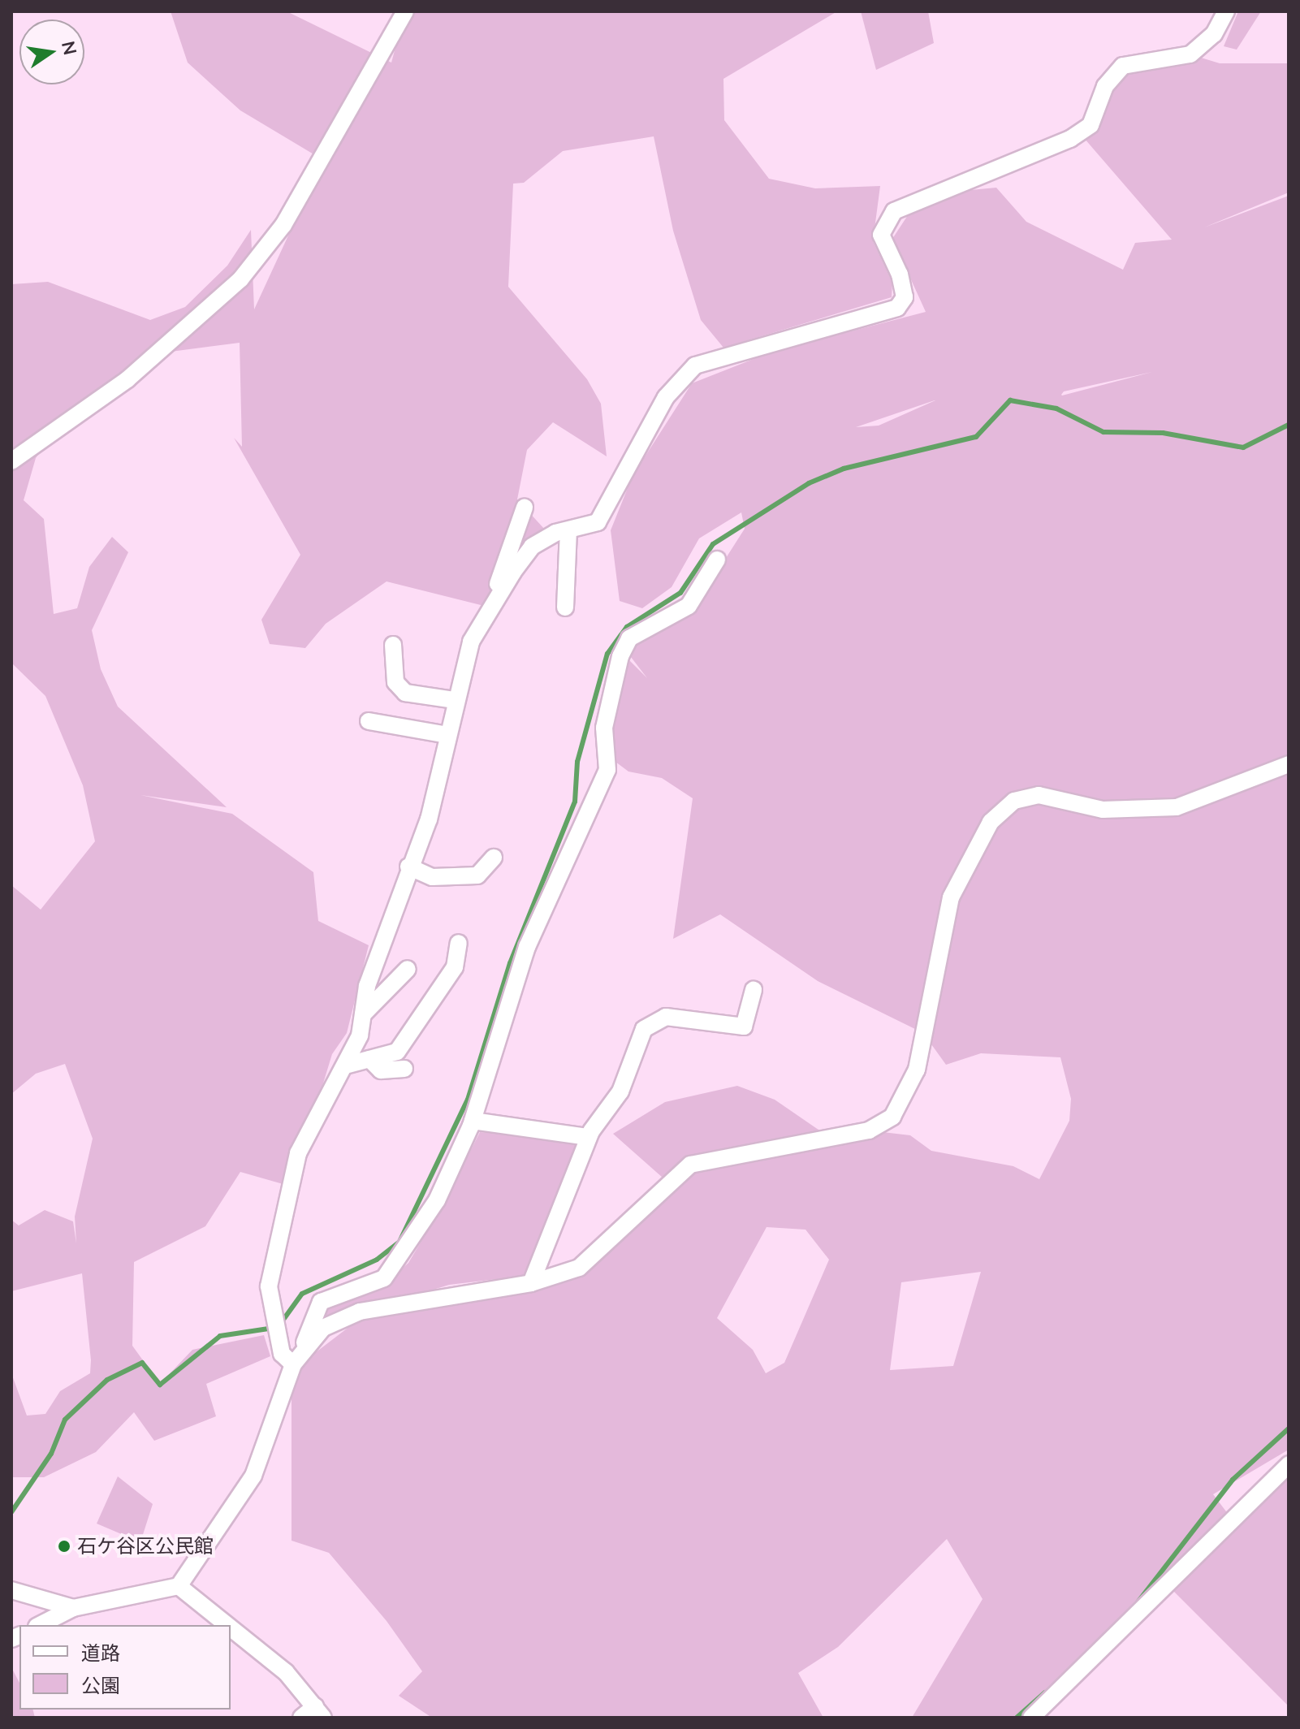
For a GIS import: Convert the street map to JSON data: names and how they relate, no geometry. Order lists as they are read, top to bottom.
{
  "places": ["石ケ谷区公民館"],
  "legend": ["道路", "公園"],
  "north": "right"
}
